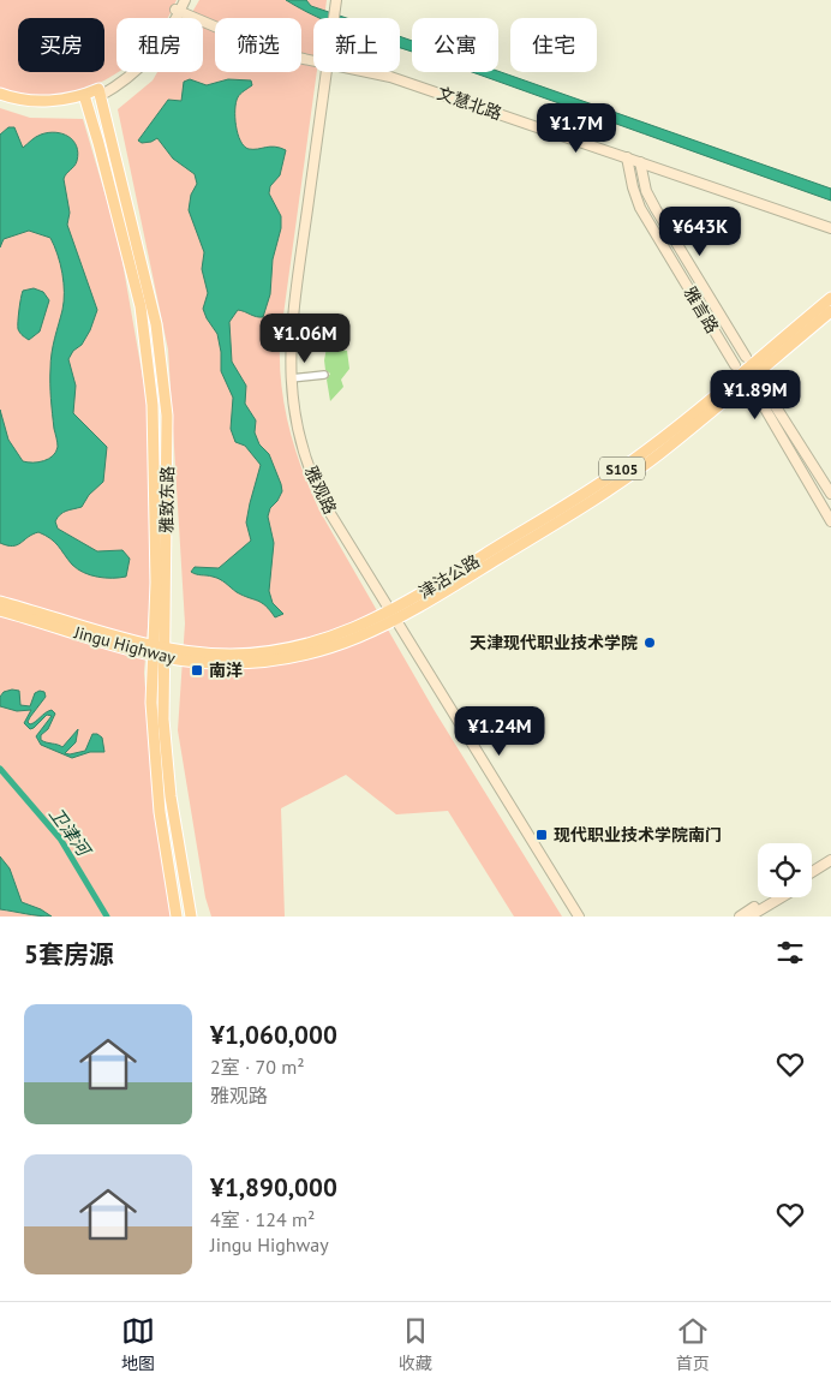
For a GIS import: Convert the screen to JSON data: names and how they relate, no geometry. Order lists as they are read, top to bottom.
{
  "streets": {
    "main road": [
      "文慧北路",
      "雅言路",
      "S105",
      "雅观路",
      "雅致东路",
      "津沽公路",
      "Jingu Highway"
    ]
  },
  "crossings": [
    ["文慧北路", "雅言路"],
    ["S105", "雅致东路"],
    ["S105", "Jingu Highway"],
    ["雅观路", "津沽公路"],
    ["雅观路", "Jingu Highway"],
    ["雅致东路", "Jingu Highway"],
    ["津沽公路", "Jingu Highway"]
  ],
  "water": ["卫津河"],
  "places": {
    "other": ["天津现代职业技术学院"],
    "transit": ["南洋", "现代职业技术学院南门"]
  },
  "page": {
    "chip": [
      "买房",
      "租房",
      "筛选",
      "新上",
      "公寓",
      "住宅"
    ],
    "price": [
      "¥1.7M",
      "¥643K",
      "¥1.06M",
      "¥1.89M",
      "¥1.24M"
    ],
    "heading": "5套房源",
    "list": [
      {
        "name": "¥1,060,000",
        "note": "2室 · 70 m² · 雅观路"
      },
      {
        "name": "¥1,890,000",
        "note": "4室 · 124 m² · Jingu Highway"
      }
    ],
    "tabs": ["地图", "收藏", "首页"]
  }
}
